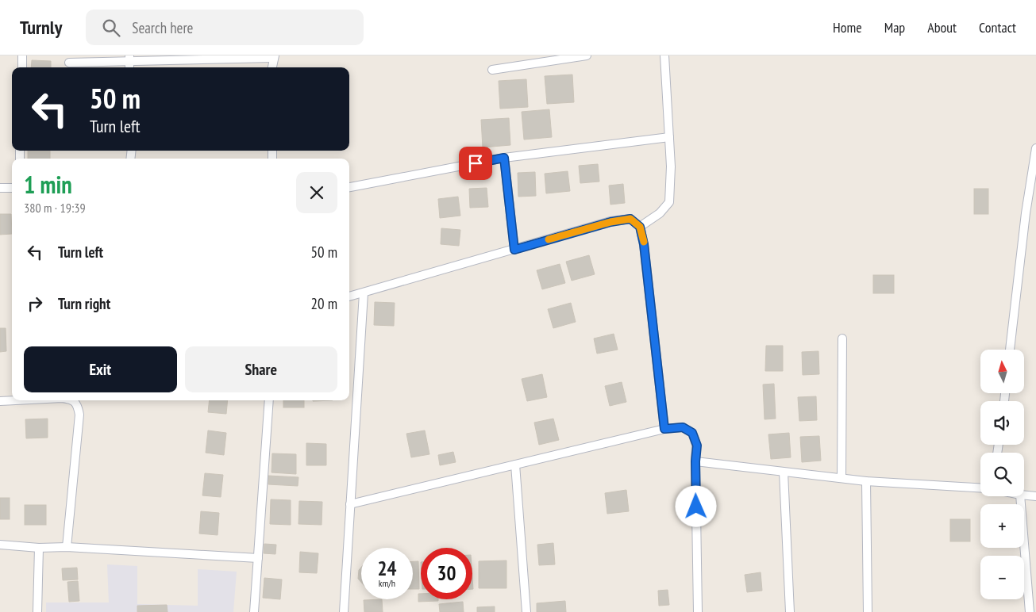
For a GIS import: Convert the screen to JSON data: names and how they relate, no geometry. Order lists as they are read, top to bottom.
{
  "north": "top",
  "page": {
    "header": "Turnly",
    "search": "Search here",
    "nav": [
      "Home",
      "Map",
      "About",
      "Contact"
    ],
    "turn": ["50 m", "Turn left"],
    "heading": ["1 min", "380 m · 19:39"],
    "list": [
      {
        "name": "Turn left",
        "value": "50 m"
      },
      {
        "name": "Turn right",
        "value": "20 m"
      }
    ],
    "buttons": ["Exit", "Share"],
    "map_buttons": ["+", "−"],
    "speed": "24 km/h",
    "limit": "30"
  }
}
